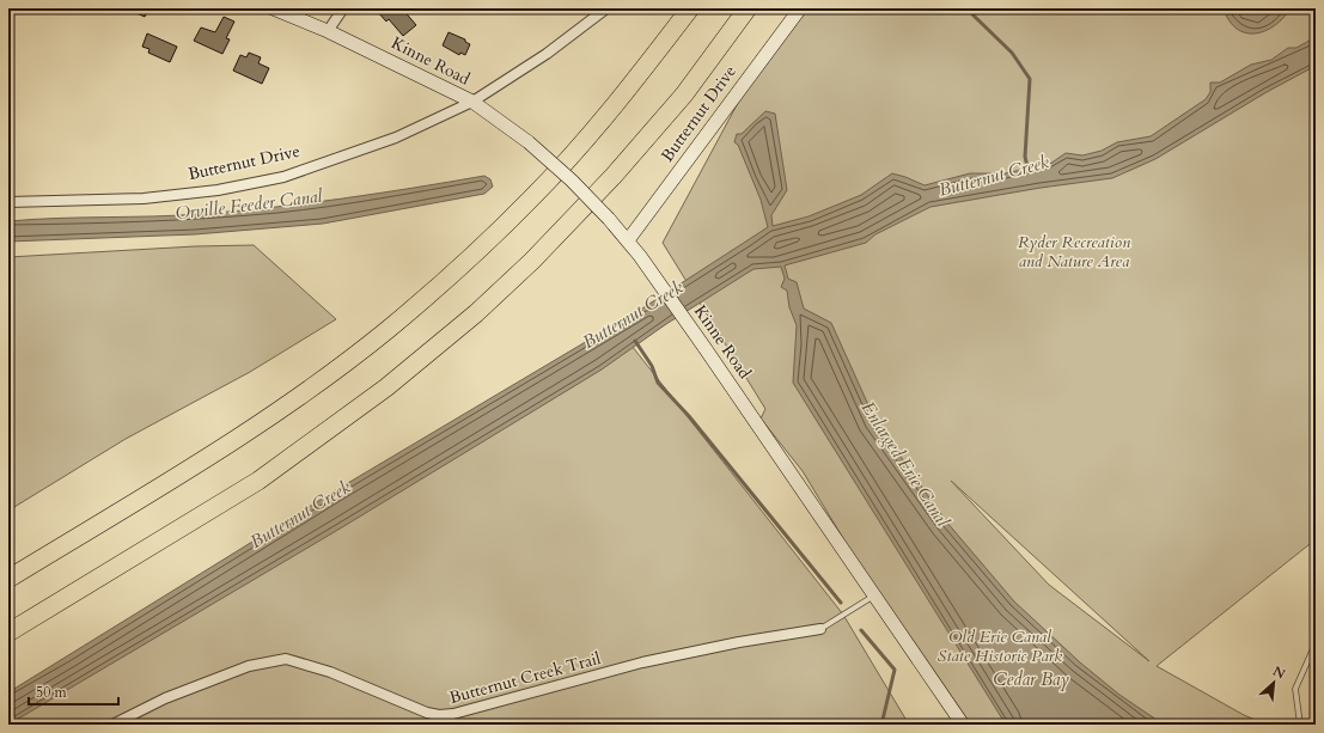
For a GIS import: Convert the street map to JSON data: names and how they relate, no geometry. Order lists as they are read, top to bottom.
{
  "streets": {
    "street": ["Kinne Road", "Butternut Drive", "Butternut Creek Trail"]
  },
  "crossings": [
    ["Kinne Road", "Butternut Drive"]
  ],
  "water": [
    "Butternut Creek",
    "Orville Feeder Canal",
    "Enlarged Erie Canal",
    "Cedar Bay"
  ],
  "parks": ["Ryder Recreation and Nature Area", "Old Erie Canal State Historic Park"],
  "scale_bar": "50 m",
  "north": "top right"
}
